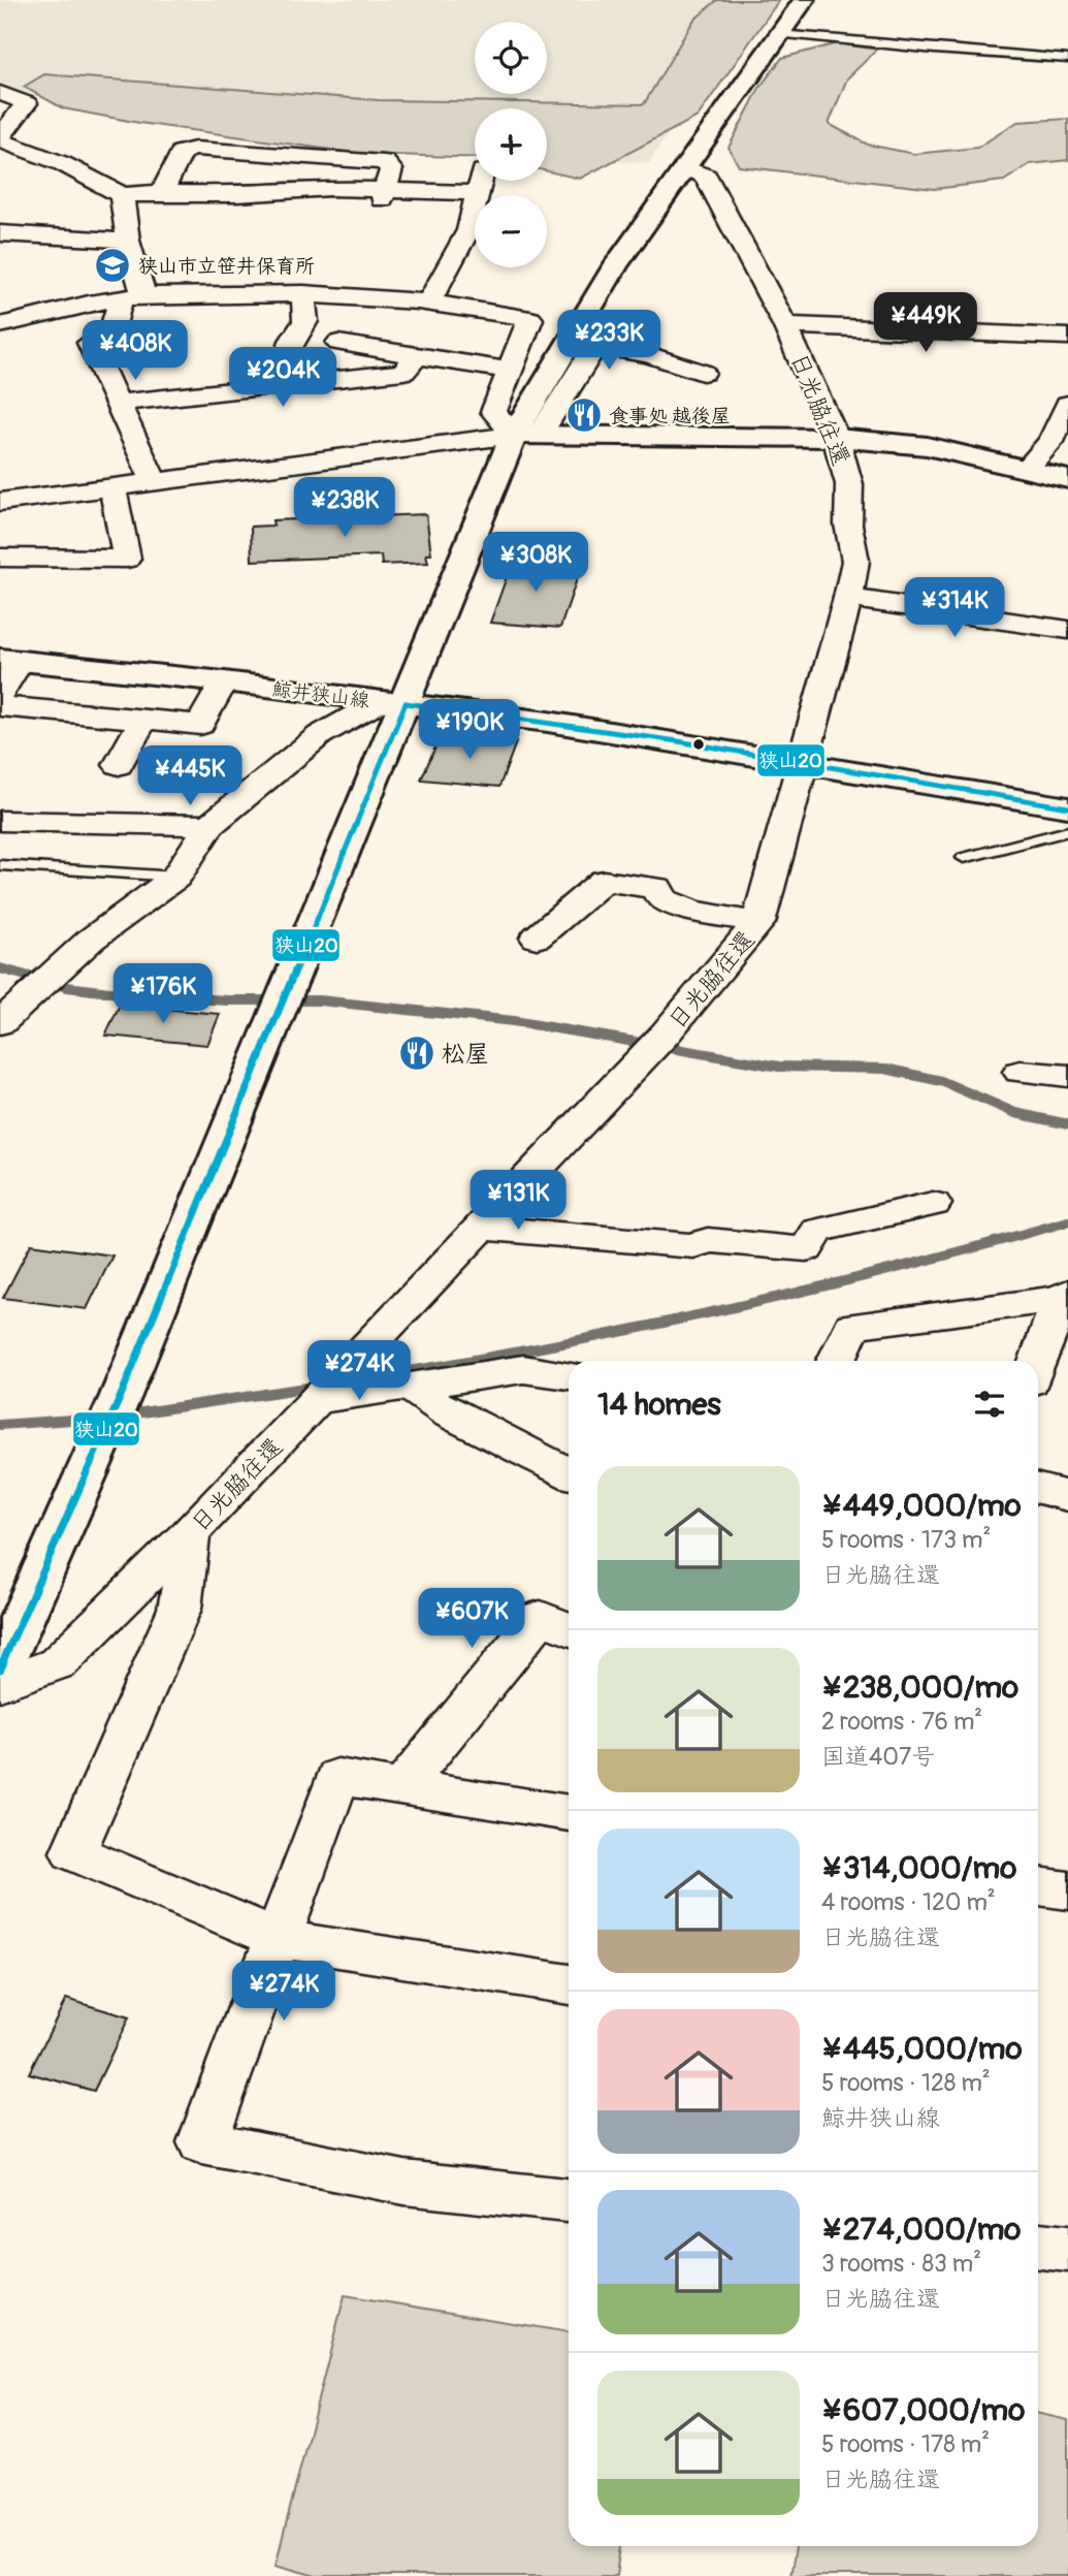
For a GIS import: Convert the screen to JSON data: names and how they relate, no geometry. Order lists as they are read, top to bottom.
{
  "streets": {
    "main road": ["鯨井狭山線"],
    "street": ["日光脇往還"]
  },
  "crossings": [
    ["日光脇往還", "鯨井狭山線"]
  ],
  "places": {
    "school or university": ["狭山市立笹井保育所"],
    "restaurant": ["食事処 越後屋", "松屋"]
  },
  "lines": ["transit line 狭山20"],
  "page": {
    "map_buttons": ["+", "−"],
    "price": [
      "¥449K",
      "¥233K",
      "¥408K",
      "¥204K",
      "¥238K",
      "¥308K",
      "¥314K",
      "¥190K",
      "¥445K",
      "¥176K",
      "¥131K",
      "¥274K",
      "¥607K",
      "¥274K"
    ],
    "heading": "14 homes",
    "list": [
      {
        "name": "¥449,000/mo",
        "note": "5 rooms · 173 m² · 日光脇往還"
      },
      {
        "name": "¥238,000/mo",
        "note": "2 rooms · 76 m² · 国道407号"
      },
      {
        "name": "¥314,000/mo",
        "note": "4 rooms · 120 m² · 日光脇往還"
      },
      {
        "name": "¥445,000/mo",
        "note": "5 rooms · 128 m² · 鯨井狭山線"
      },
      {
        "name": "¥274,000/mo",
        "note": "3 rooms · 83 m² · 日光脇往還"
      },
      {
        "name": "¥607,000/mo",
        "note": "5 rooms · 178 m² · 日光脇往還"
      }
    ]
  }
}
